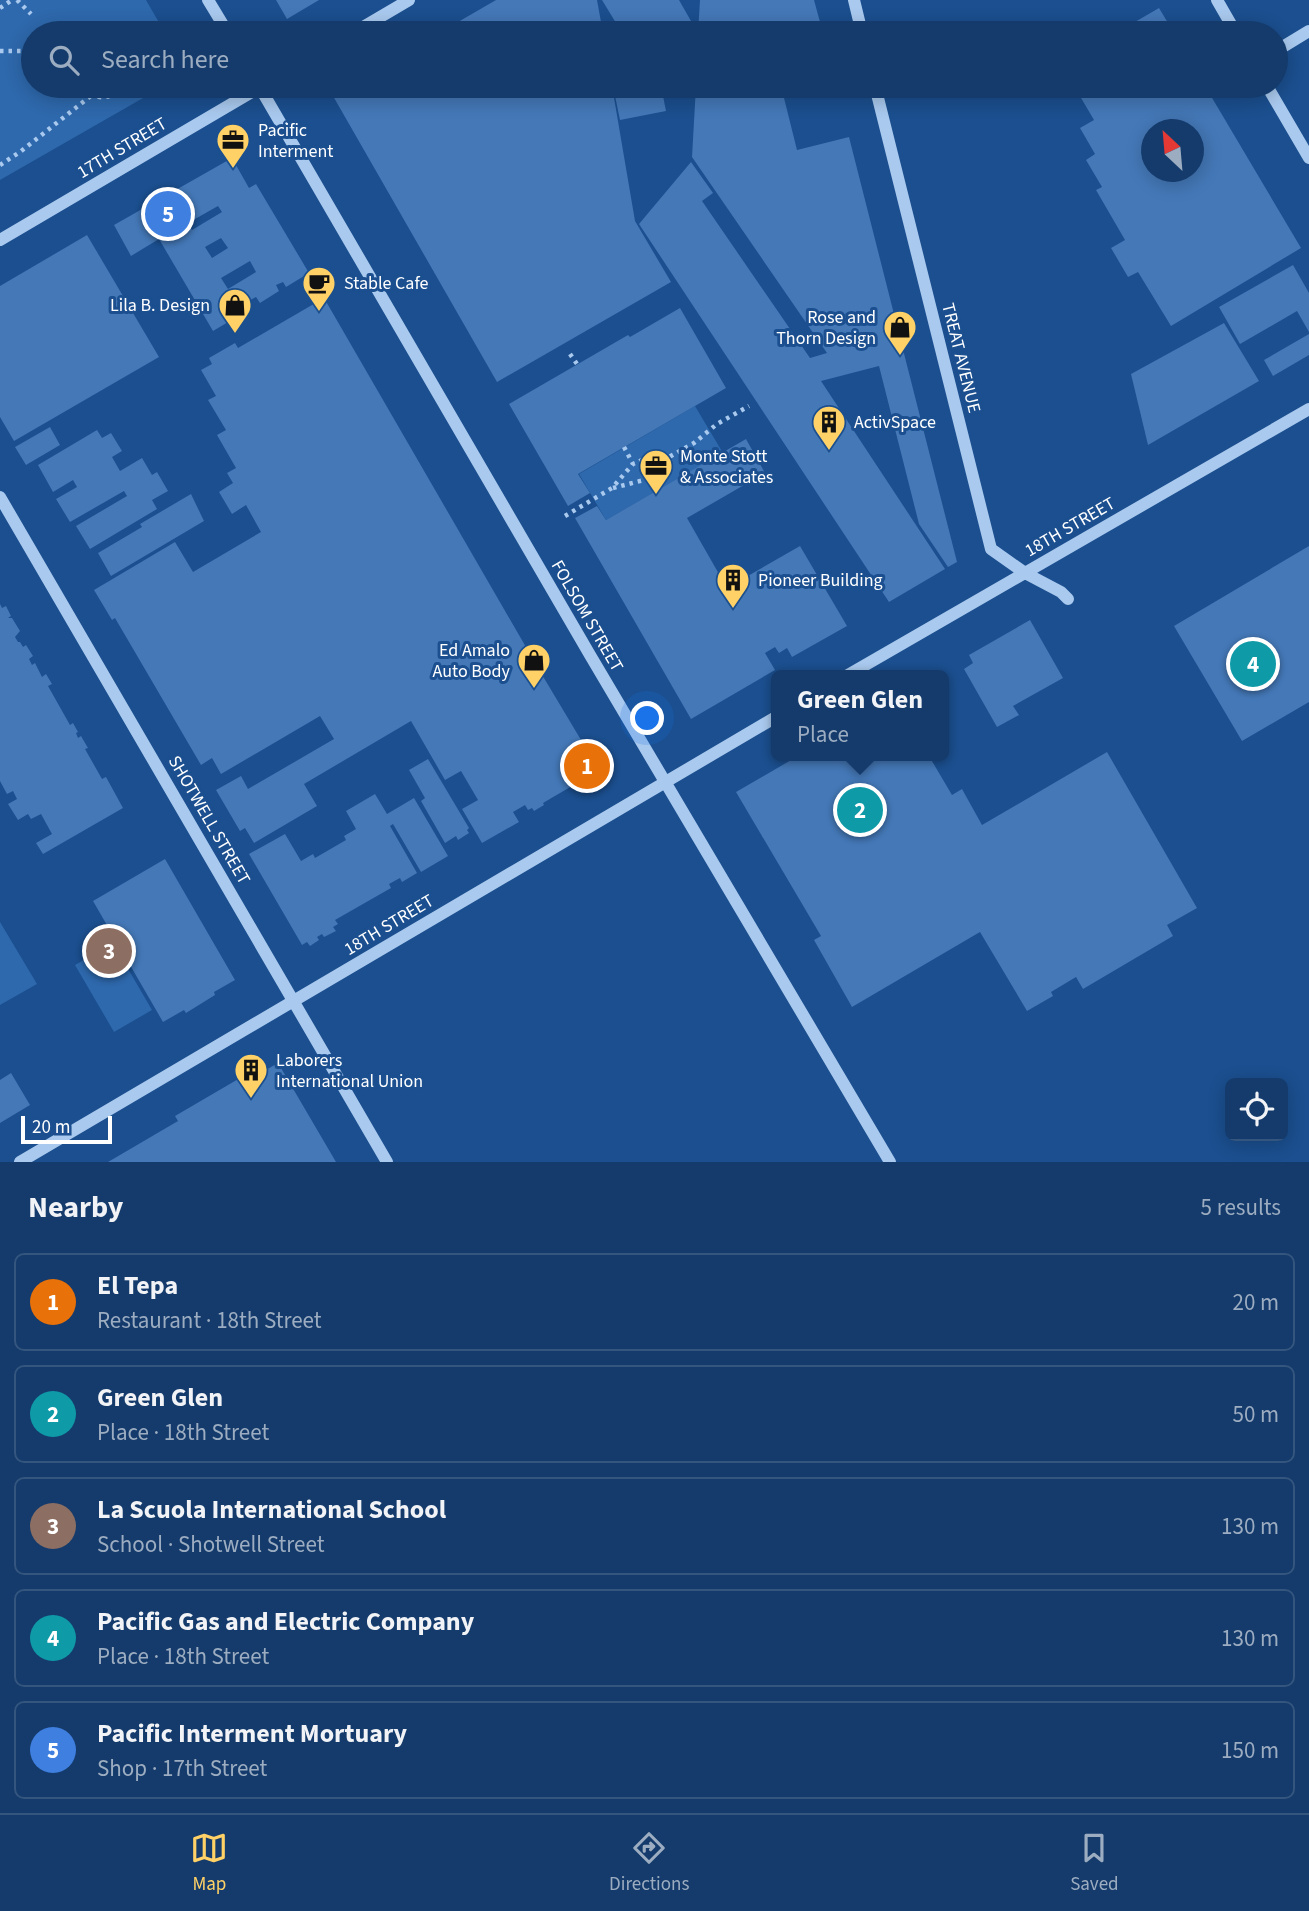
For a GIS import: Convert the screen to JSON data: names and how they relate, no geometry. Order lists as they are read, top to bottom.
{
  "streets": {
    "street": [
      "17TH STREET",
      "TREAT AVENUE",
      "18TH STREET",
      "FOLSOM STREET",
      "SHOTWELL STREET"
    ]
  },
  "crossings": [
    ["TREAT AVENUE", "18TH STREET"],
    ["18TH STREET", "FOLSOM STREET"],
    ["18TH STREET", "SHOTWELL STREET"]
  ],
  "places": {
    "office": ["Pacific Interment", "Monte Stott & Associates"],
    "cafe": ["Stable Cafe"],
    "shop": ["Lila B. Design", "Rose and Thorn Design", "Ed Amalo Auto Body"],
    "building": ["ActivSpace", "Pioneer Building", "Laborers International Union"]
  },
  "scale_bar": "20 m",
  "north": "top left",
  "page": {
    "search": "Search here",
    "pins": [
      "5",
      "4",
      "1",
      "2",
      "3"
    ],
    "popup": ["Green Glen", "Place"],
    "scale": "20 m",
    "heading": ["Nearby", "5 results"],
    "list": [
      {
        "mark": "1",
        "name": "El Tepa",
        "note": "Restaurant · 18th Street",
        "value": "20 m"
      },
      {
        "mark": "2",
        "name": "Green Glen",
        "note": "Place · 18th Street",
        "value": "50 m"
      },
      {
        "mark": "3",
        "name": "La Scuola International School",
        "note": "School · Shotwell Street",
        "value": "130 m"
      },
      {
        "mark": "4",
        "name": "Pacific Gas and Electric Company",
        "note": "Place · 18th Street",
        "value": "130 m"
      },
      {
        "mark": "5",
        "name": "Pacific Interment Mortuary",
        "note": "Shop · 17th Street",
        "value": "150 m"
      }
    ],
    "nav": ["Map", "Directions", "Saved"]
  }
}
